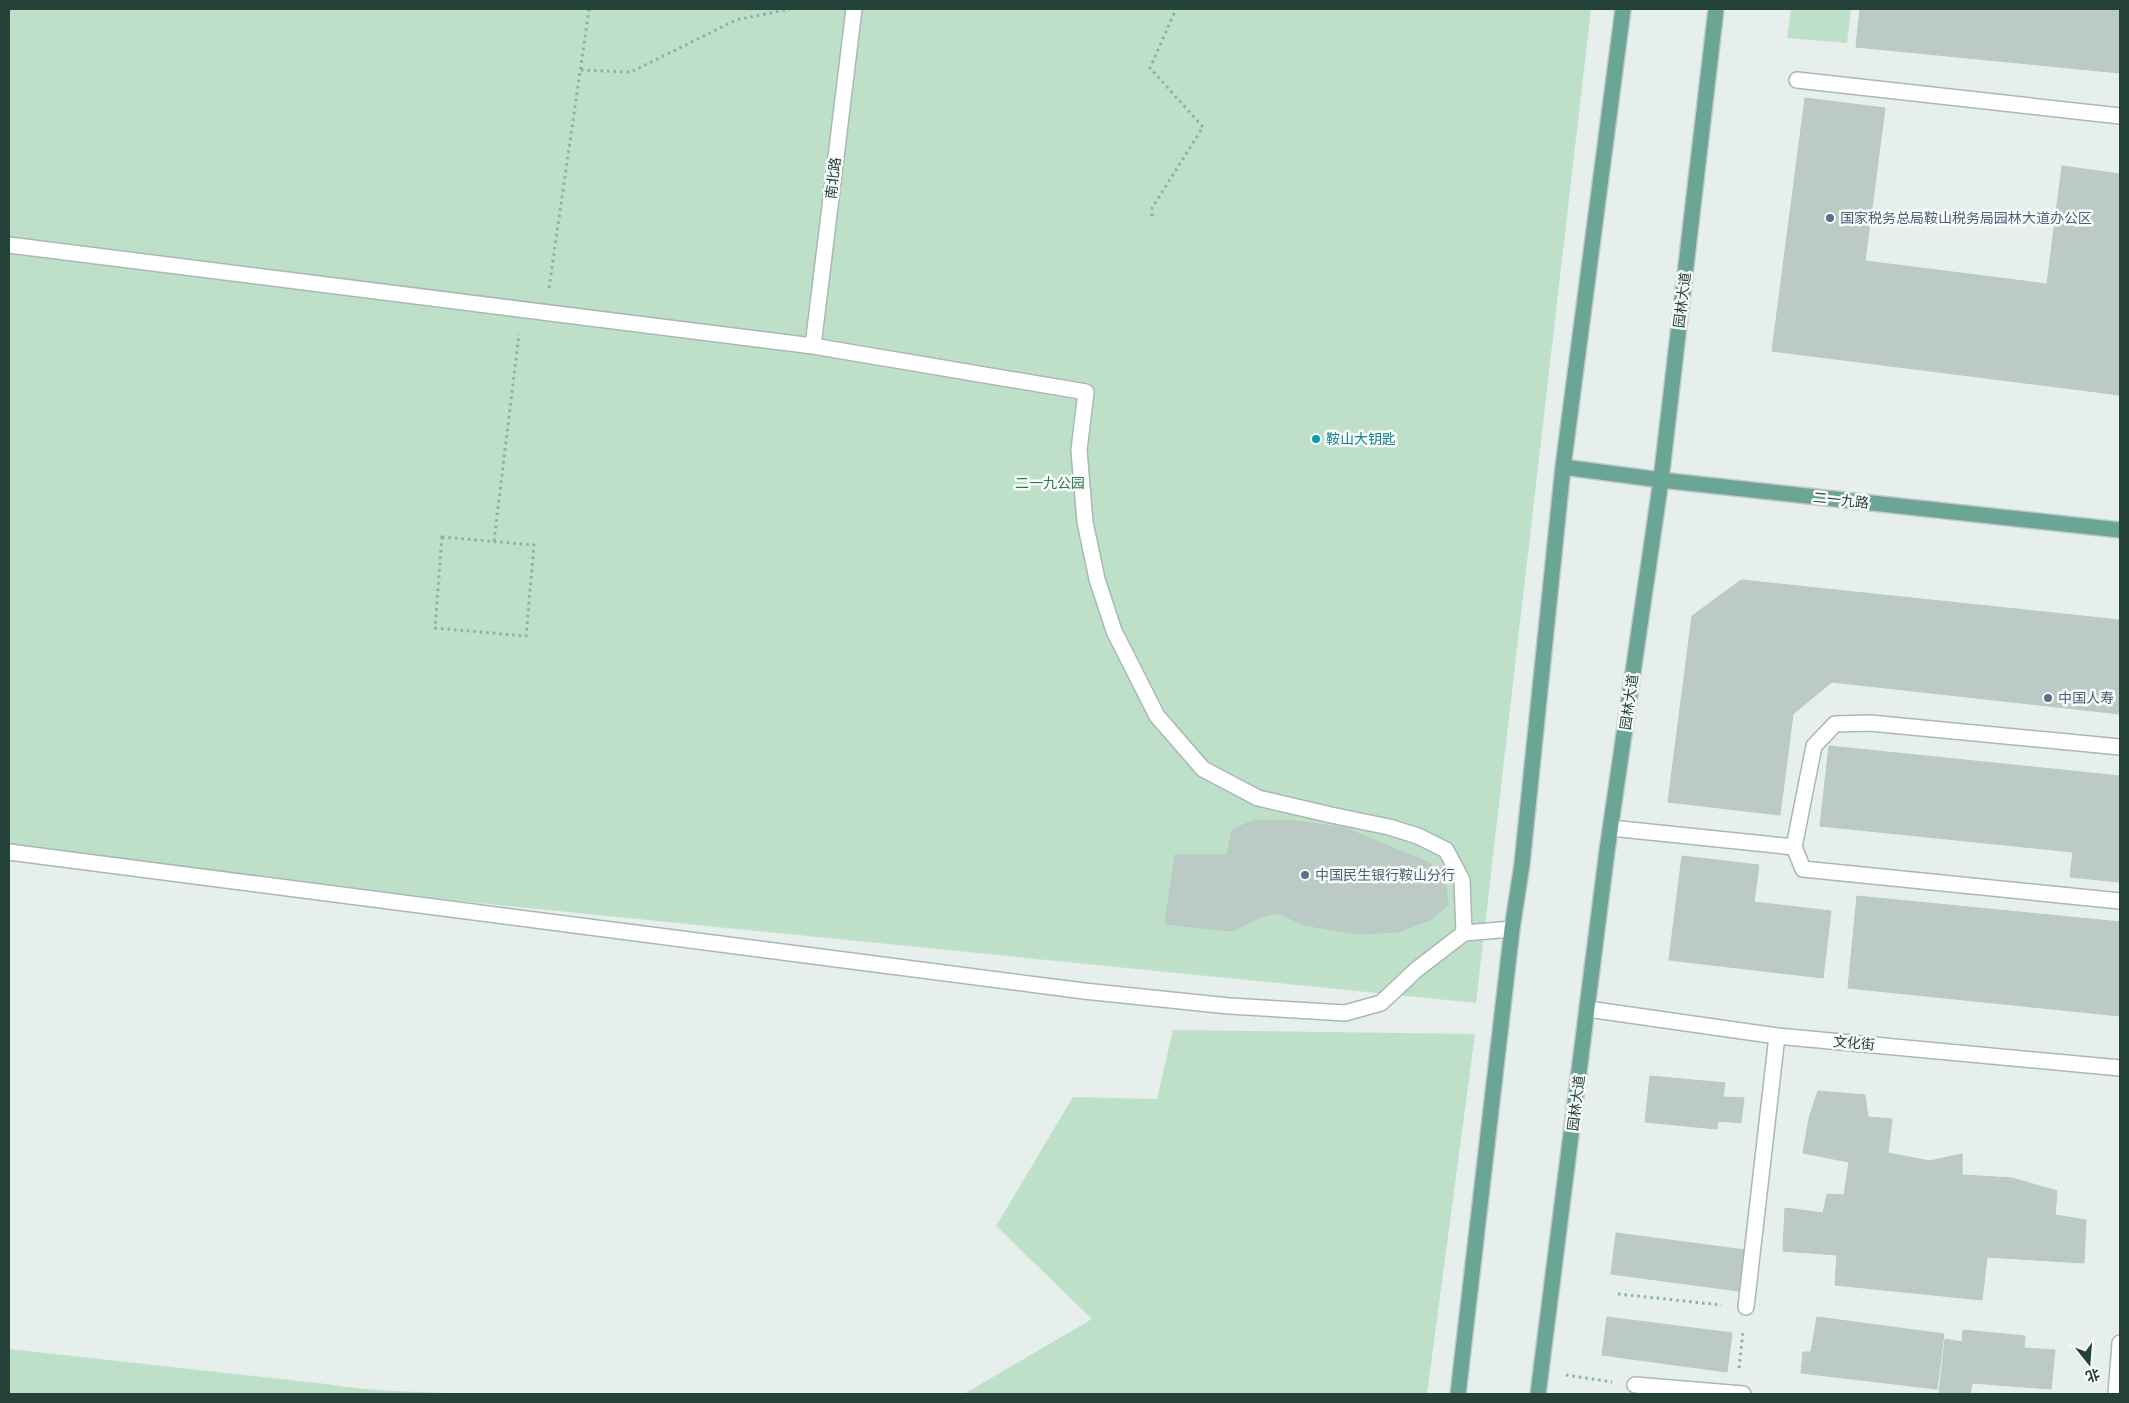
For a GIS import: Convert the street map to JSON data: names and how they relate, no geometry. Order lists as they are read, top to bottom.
{
  "streets": {
    "main road": ["园林大道", "二一九路"],
    "street": ["南北路", "文化街"]
  },
  "crossings": [
    ["园林大道", "二一九路"],
    ["园林大道", "文化街"]
  ],
  "parks": ["二一九公园"],
  "places": [
    "国家税务总局鞍山税务局园林大道办公区",
    "鞍山大钥匙",
    "中国人寿",
    "中国民生银行鞍山分行"
  ],
  "north": "bottom"
}
